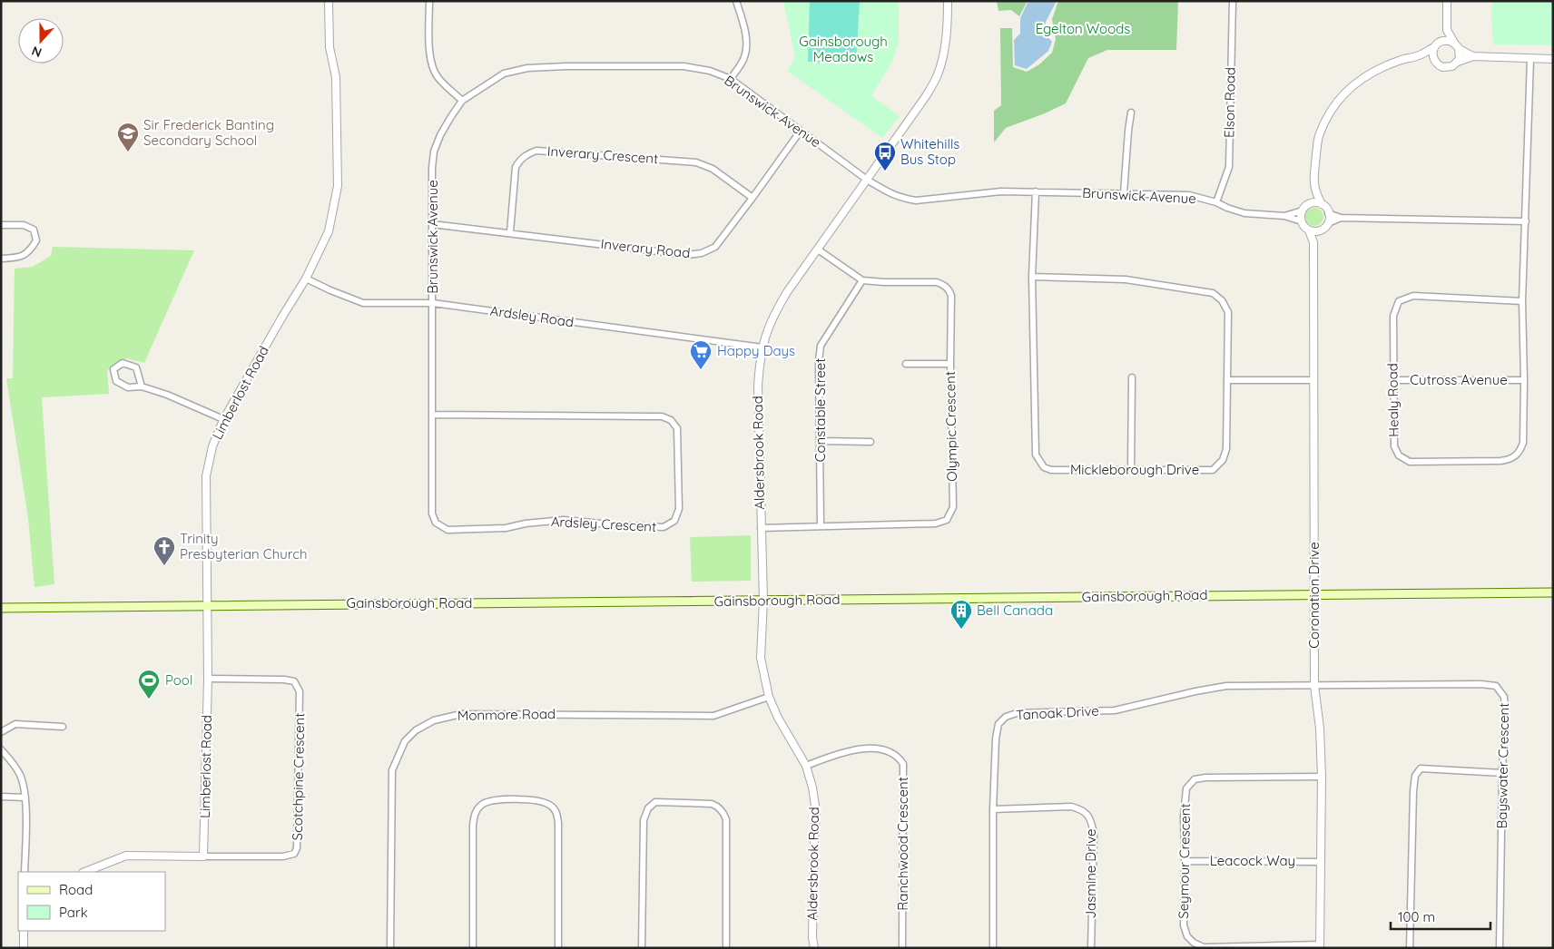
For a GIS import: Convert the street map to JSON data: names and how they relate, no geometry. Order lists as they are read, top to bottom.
{
  "streets": {
    "main road": ["Gainsborough Road"],
    "street": [
      "Elson Road",
      "Brunswick Avenue",
      "Inverary Crescent",
      "Inverary Road",
      "Ardsley Road",
      "Cutross Avenue",
      "Limberlost Road",
      "Healy Road",
      "Constable Street",
      "Olympic Crescent",
      "Aldersbrook Road",
      "Mickleborough Drive",
      "Ardsley Crescent",
      "Coronation Drive",
      "Tanoak Drive",
      "Monmore Road",
      "Bayswater Crescent",
      "Scotchpine Crescent",
      "Ranchwood Crescent",
      "Seymour Crescent",
      "Leacock Way",
      "Jasmine Drive"
    ]
  },
  "crossings": [
    ["Elson Road", "Brunswick Avenue"],
    ["Brunswick Avenue", "Inverary Road"],
    ["Brunswick Avenue", "Ardsley Road"],
    ["Brunswick Avenue", "Aldersbrook Road"],
    ["Brunswick Avenue", "Mickleborough Drive"],
    ["Brunswick Avenue", "Ardsley Crescent"],
    ["Brunswick Avenue", "Coronation Drive"],
    ["Inverary Crescent", "Inverary Road"],
    ["Ardsley Road", "Limberlost Road"],
    ["Ardsley Road", "Aldersbrook Road"],
    ["Ardsley Road", "Ardsley Crescent"],
    ["Cutross Avenue", "Healy Road"],
    ["Limberlost Road", "Gainsborough Road"],
    ["Limberlost Road", "Scotchpine Crescent"],
    ["Constable Street", "Olympic Crescent"],
    ["Olympic Crescent", "Aldersbrook Road"],
    ["Aldersbrook Road", "Gainsborough Road"],
    ["Aldersbrook Road", "Monmore Road"],
    ["Aldersbrook Road", "Ranchwood Crescent"],
    ["Coronation Drive", "Gainsborough Road"],
    ["Coronation Drive", "Tanoak Drive"],
    ["Coronation Drive", "Bayswater Crescent"],
    ["Coronation Drive", "Seymour Crescent"],
    ["Coronation Drive", "Leacock Way"],
    ["Tanoak Drive", "Bayswater Crescent"],
    ["Tanoak Drive", "Jasmine Drive"],
    ["Seymour Crescent", "Leacock Way"]
  ],
  "parks": ["Egelton Woods", "Gainsborough Meadows"],
  "places": {
    "school or university": ["Sir Frederick Banting Secondary School"],
    "bus stop": ["Whitehills Bus Stop"],
    "supermarket": ["Happy Days"],
    "church": ["Trinity Presbyterian Church"],
    "building": ["Bell Canada"],
    "sports": ["Pool"]
  },
  "legend": ["Road", "Park"],
  "scale_bar": "100 m",
  "north": "bottom"
}
